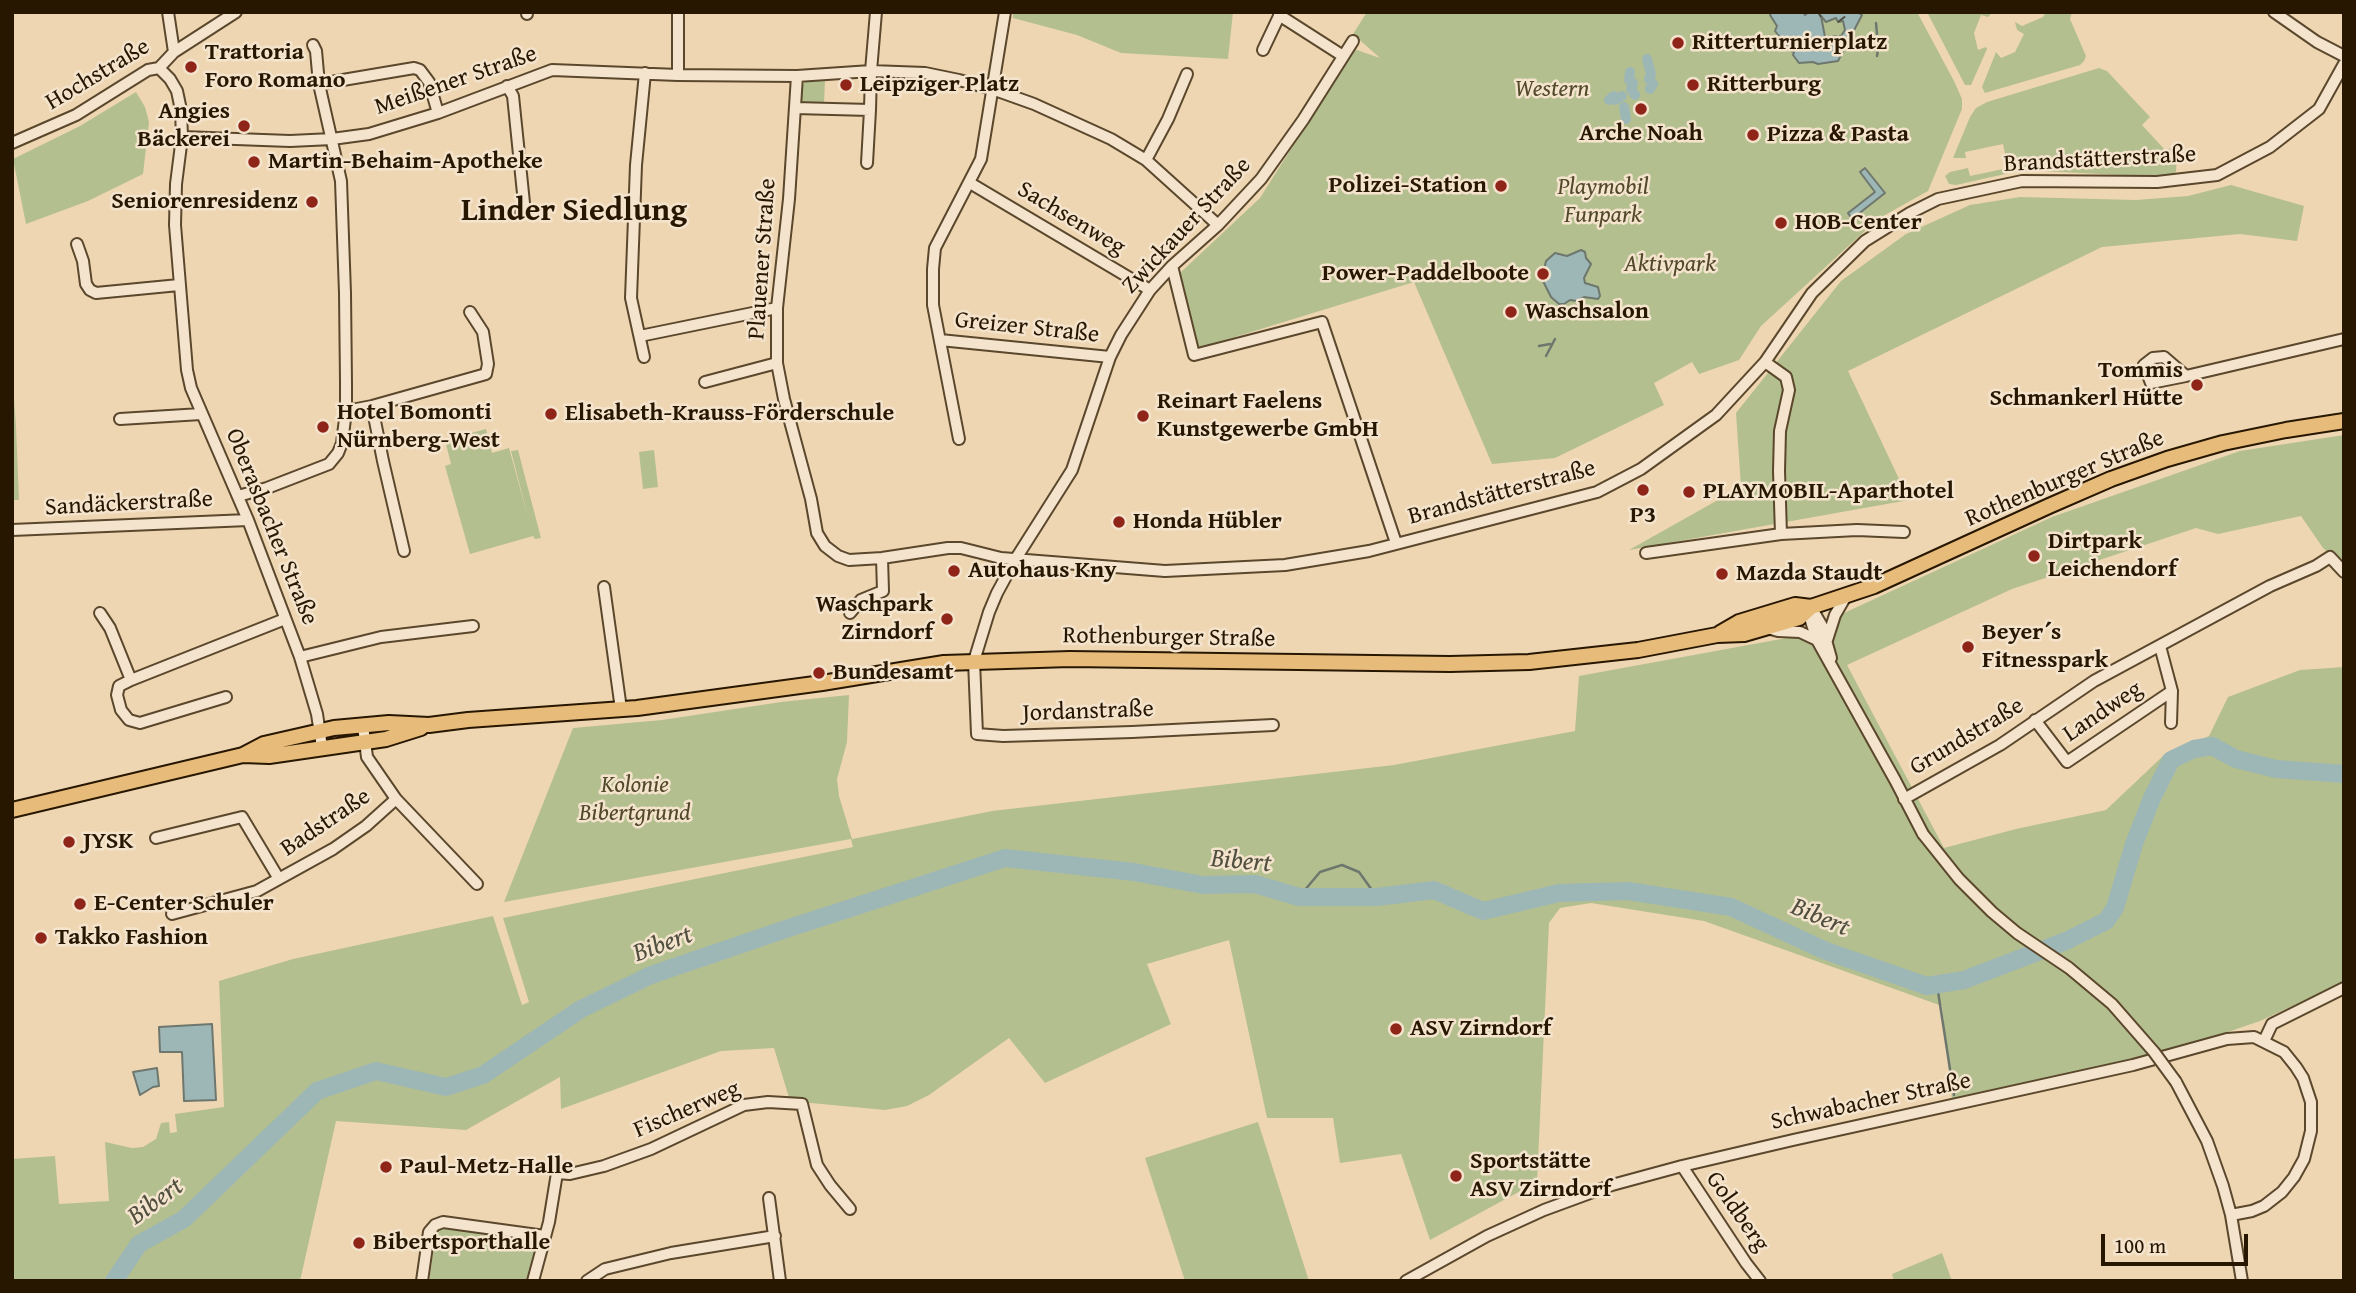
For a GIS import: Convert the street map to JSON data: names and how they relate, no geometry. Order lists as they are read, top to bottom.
{
  "streets": {
    "main road": ["Rothenburger Straße"],
    "street": [
      "Hochstraße",
      "Meißener Straße",
      "Brandstätterstraße",
      "Sachsenweg",
      "Zwickauer Straße",
      "Plauener Straße",
      "Greizer Straße",
      "Sandäckerstraße",
      "Oberasbacher Straße",
      "Jordanstraße",
      "Landweg",
      "Grundstraße",
      "Badstraße",
      "Schwabacher Straße",
      "Fischerweg",
      "Goldberg"
    ]
  },
  "crossings": [
    ["Hochstraße", "Oberasbacher Straße"],
    ["Meißener Straße", "Zwickauer Straße"],
    ["Meißener Straße", "Plauener Straße"],
    ["Meißener Straße", "Oberasbacher Straße"],
    ["Brandstätterstraße", "Zwickauer Straße"],
    ["Brandstätterstraße", "Plauener Straße"],
    ["Sachsenweg", "Zwickauer Straße"],
    ["Zwickauer Straße", "Plauener Straße"],
    ["Zwickauer Straße", "Greizer Straße"],
    ["Zwickauer Straße", "Rothenburger Straße"],
    ["Zwickauer Straße", "Jordanstraße"],
    ["Rothenburger Straße", "Oberasbacher Straße"],
    ["Rothenburger Straße", "Jordanstraße"],
    ["Sandäckerstraße", "Oberasbacher Straße"],
    ["Landweg", "Grundstraße"],
    ["Schwabacher Straße", "Goldberg"]
  ],
  "districts": ["Linder Siedlung"],
  "water": ["Bibert"],
  "parks": [
    "Western",
    "Playmobil Funpark",
    "Aktivpark",
    "Kolonie Bibertgrund"
  ],
  "places": [
    "Ritterturnierplatz",
    "Trattoria Foro Romano",
    "Leipziger Platz",
    "Ritterburg",
    "Arche Noah",
    "Angies Bäckerei",
    "Pizza & Pasta",
    "Martin-Behaim-Apotheke",
    "Polizei-Station",
    "Seniorenresidenz",
    "HOB-Center",
    "Power-Paddelboote",
    "Waschsalon",
    "Tommis Schmankerl Hütte",
    "Elisabeth-Krauss-Förderschule",
    "Reinart Faelens Kunstgewerbe GmbH",
    "Hotel Bomonti Nürnberg-West",
    "P3",
    "PLAYMOBIL-Aparthotel",
    "Honda Hübler",
    "Dirtpark Leichendorf",
    "Autohaus Kny",
    "Mazda Staudt",
    "Waschpark Zirndorf",
    "Beyer´s Fitnesspark",
    "Bundesamt",
    "JYSK",
    "E-Center Schuler",
    "Takko Fashion",
    "ASV Zirndorf",
    "Paul-Metz-Halle",
    "Sportstätte ASV Zirndorf",
    "Bibertsporthalle"
  ],
  "scale_bar": "100 m"
}
